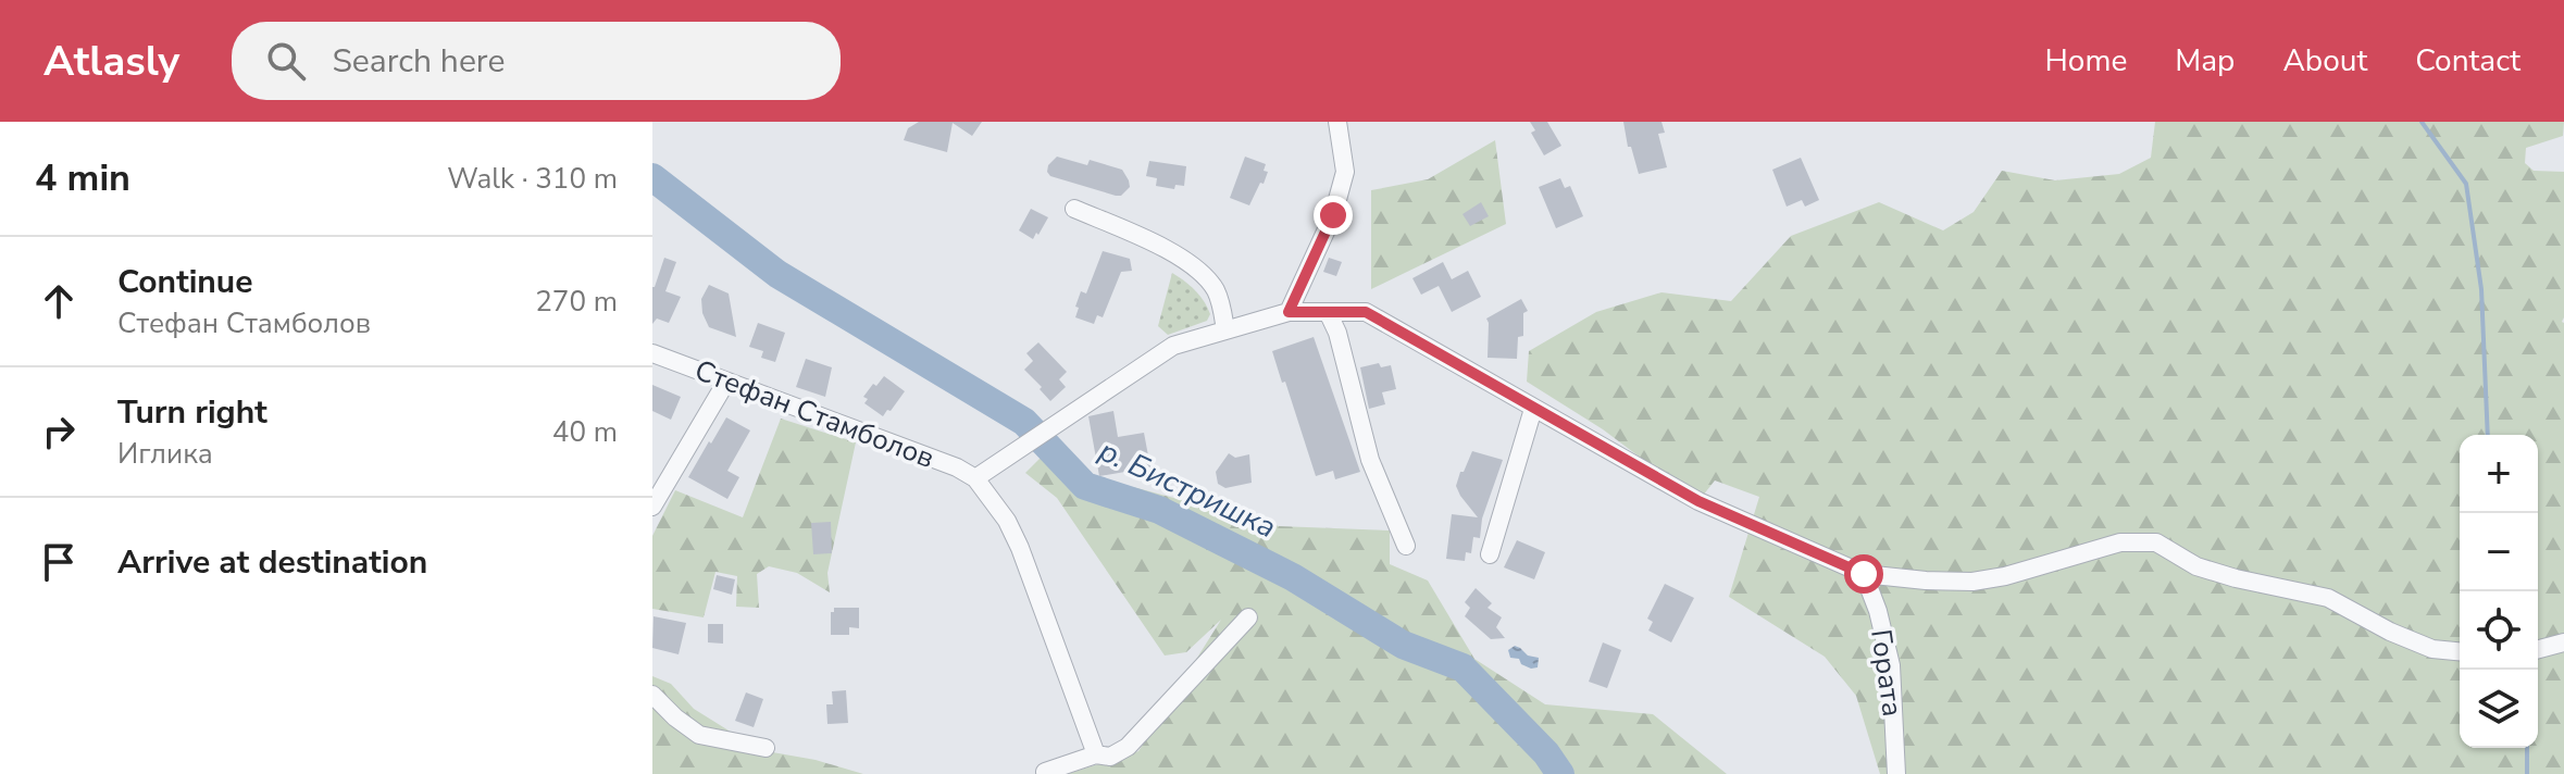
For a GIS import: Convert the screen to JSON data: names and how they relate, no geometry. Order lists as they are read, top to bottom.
{
  "streets": {
    "street": ["Стефан Стамболов", "Гората"]
  },
  "water": ["р. Бистришка"],
  "page": {
    "header": "Atlasly",
    "search": "Search here",
    "nav": [
      "Home",
      "Map",
      "About",
      "Contact"
    ],
    "heading": ["4 min", "Walk · 310 m"],
    "list": [
      ["Continue", "Стефан Стамболов", "270 m"],
      ["Turn right", "Иглика", "40 m"],
      "Arrive at destination"
    ],
    "map_buttons": ["+", "−"]
  }
}
